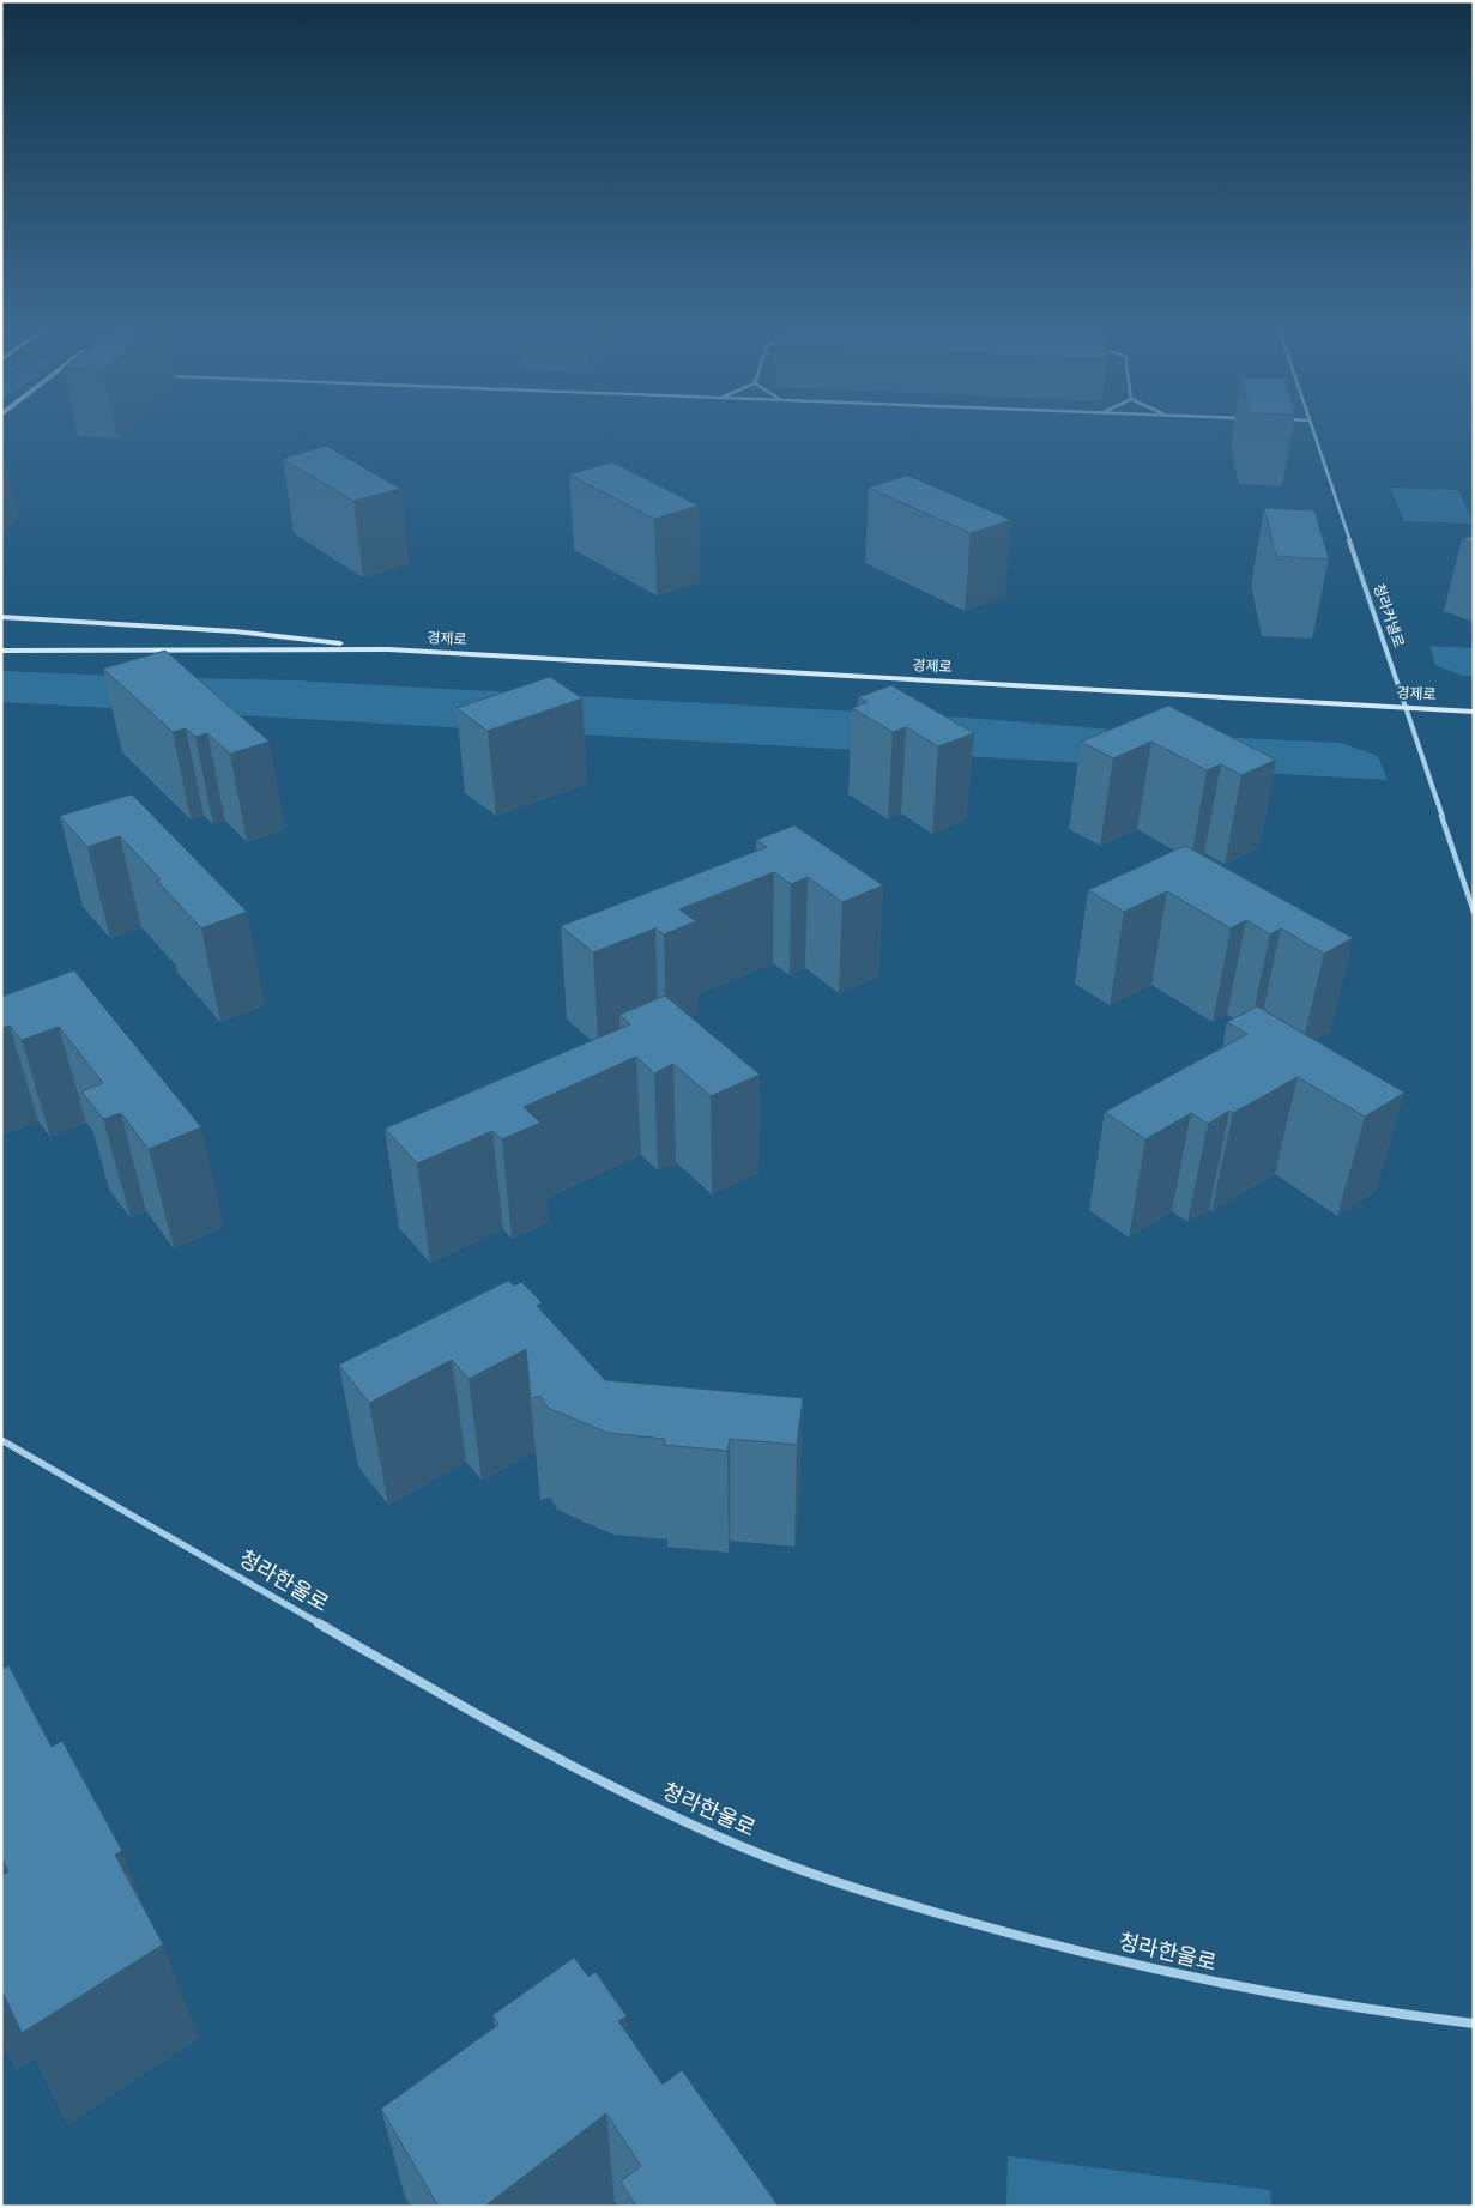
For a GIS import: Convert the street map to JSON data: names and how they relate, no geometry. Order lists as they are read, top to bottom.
{
  "streets": {
    "main road": ["경제로"],
    "street": ["청라커낼로", "청라한울로"]
  },
  "crossings": [
    ["청라커낼로", "경제로"]
  ]
}
